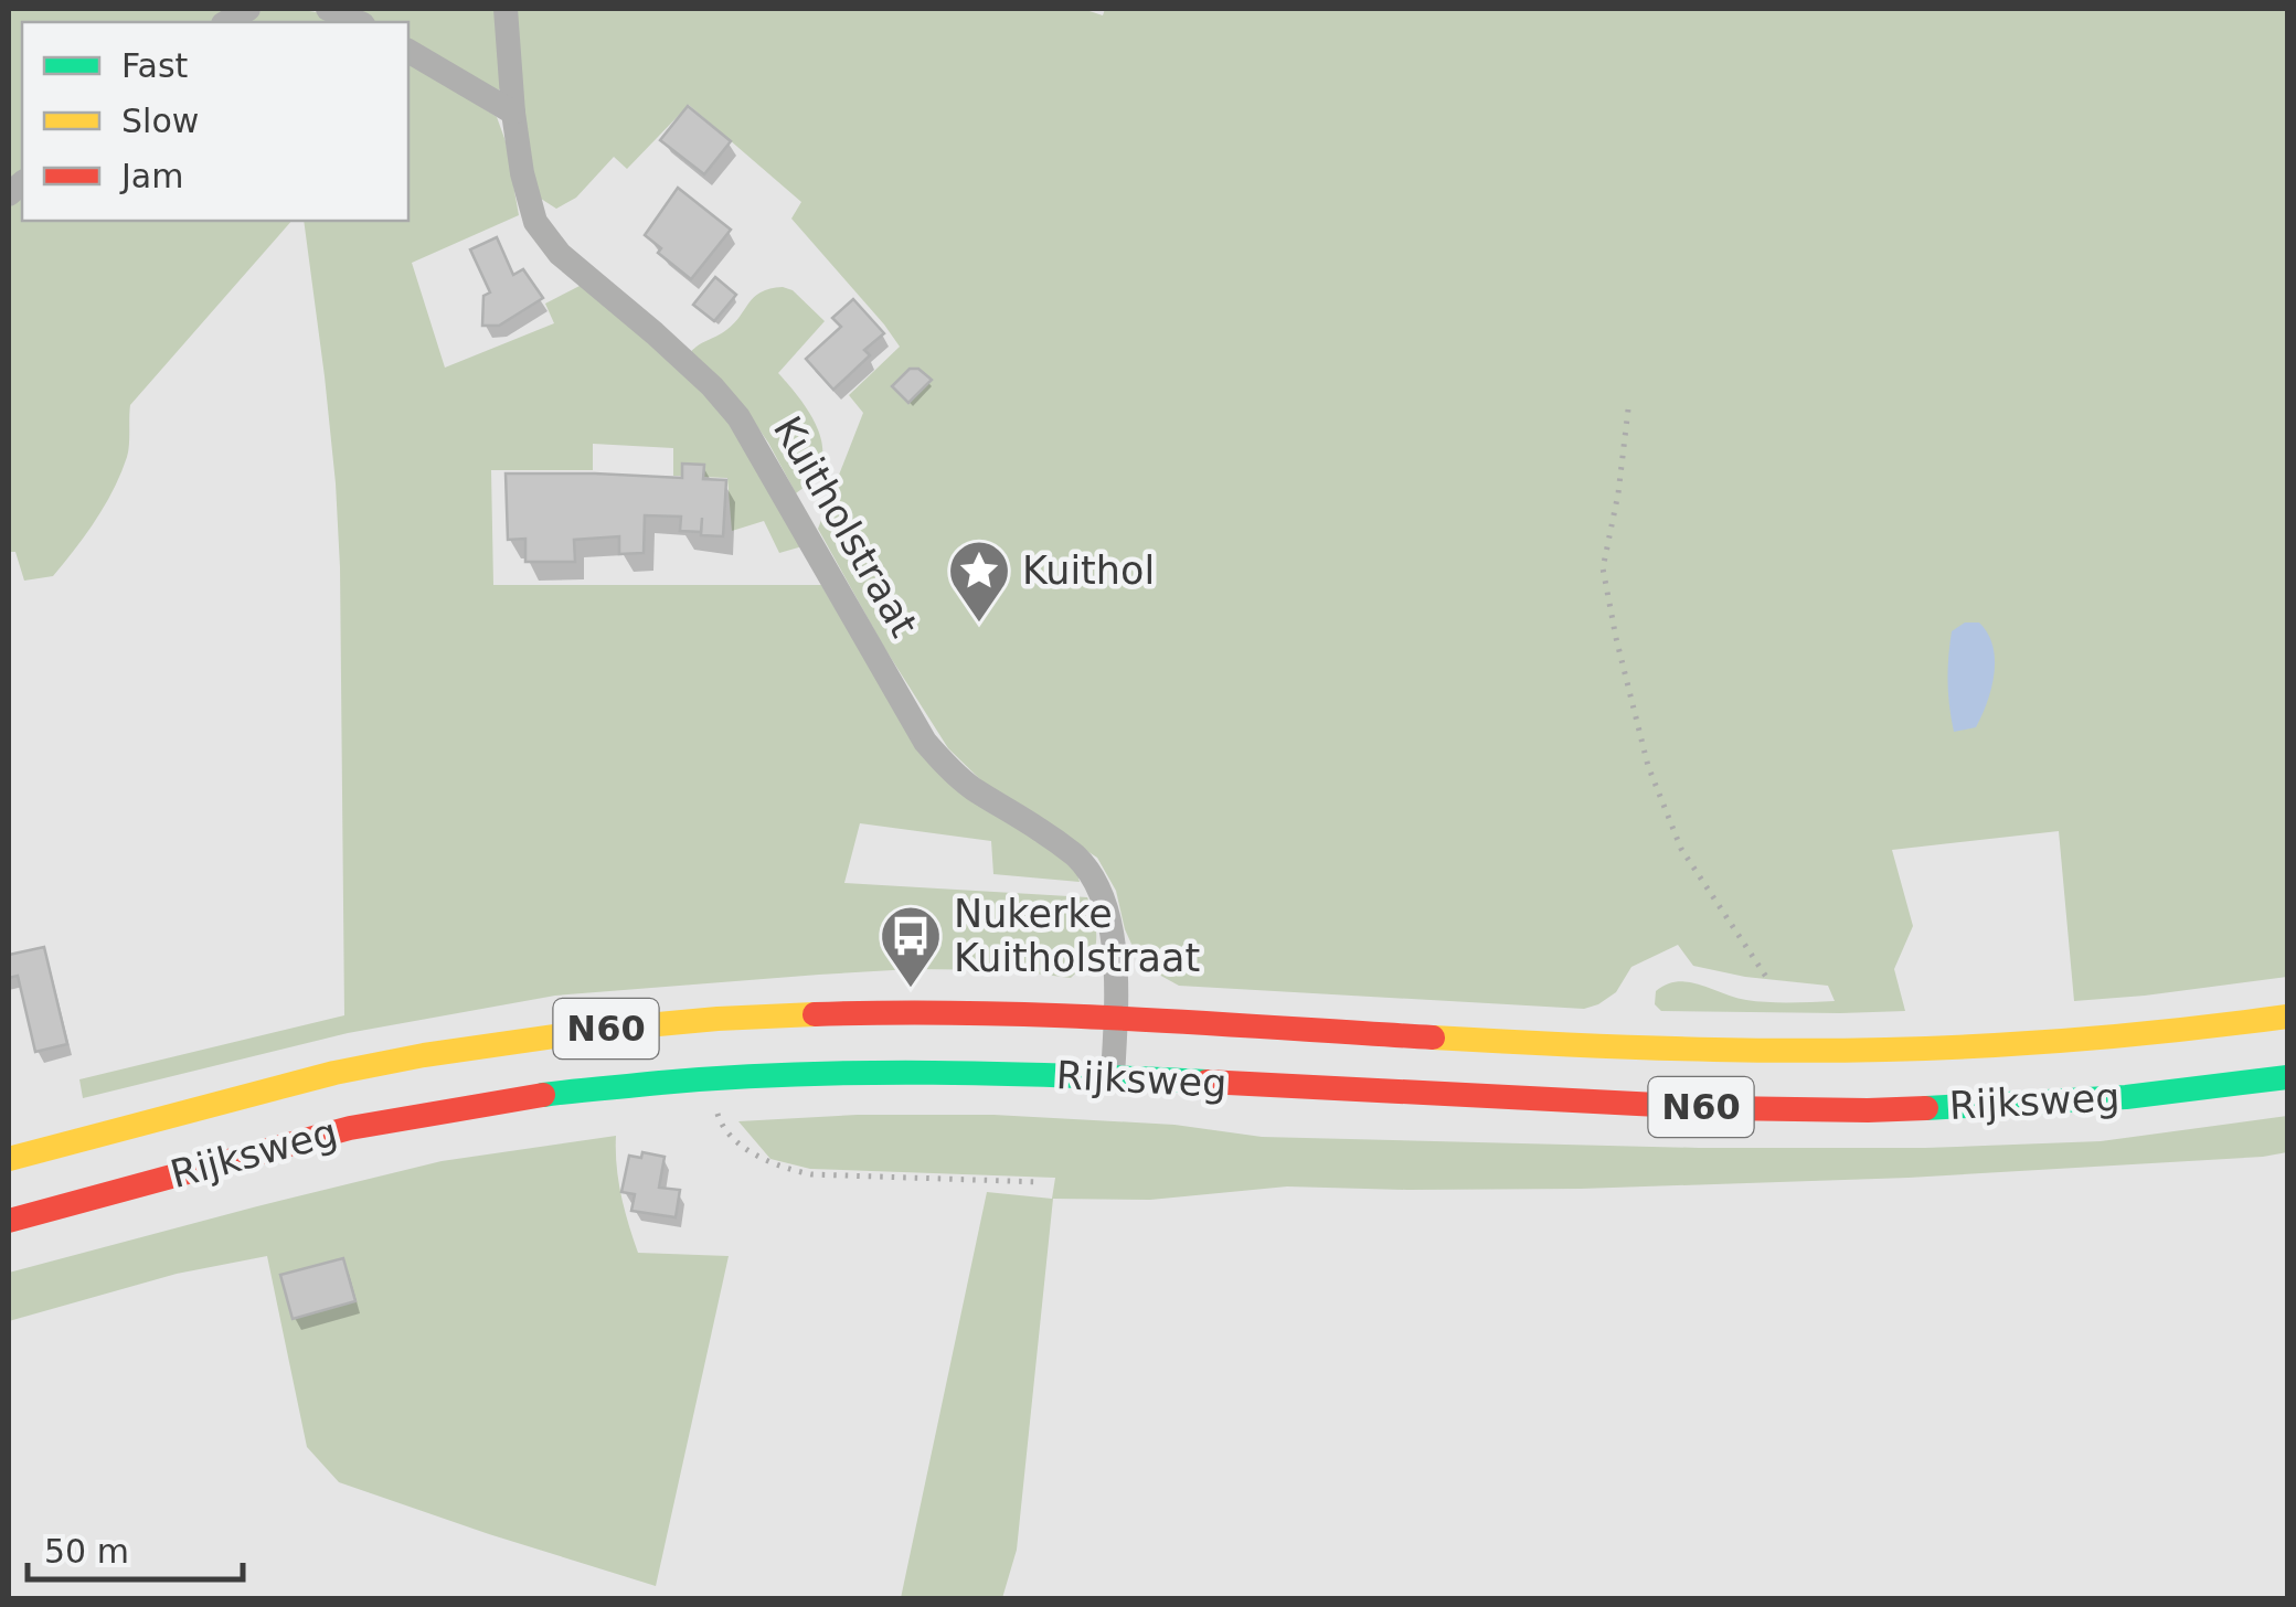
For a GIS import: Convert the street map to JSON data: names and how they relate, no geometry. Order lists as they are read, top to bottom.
{
  "streets": {
    "highway": ["N60", "Rijksweg"],
    "street": ["Kuitholstraat"]
  },
  "crossings": [
    ["Kuitholstraat", "Rijksweg"]
  ],
  "places": {
    "place": ["Kuithol"],
    "bus stop": ["Nukerke Kuitholstraat"]
  },
  "legend": ["Fast", "Slow", "Jam"],
  "scale_bar": "50 m"
}
